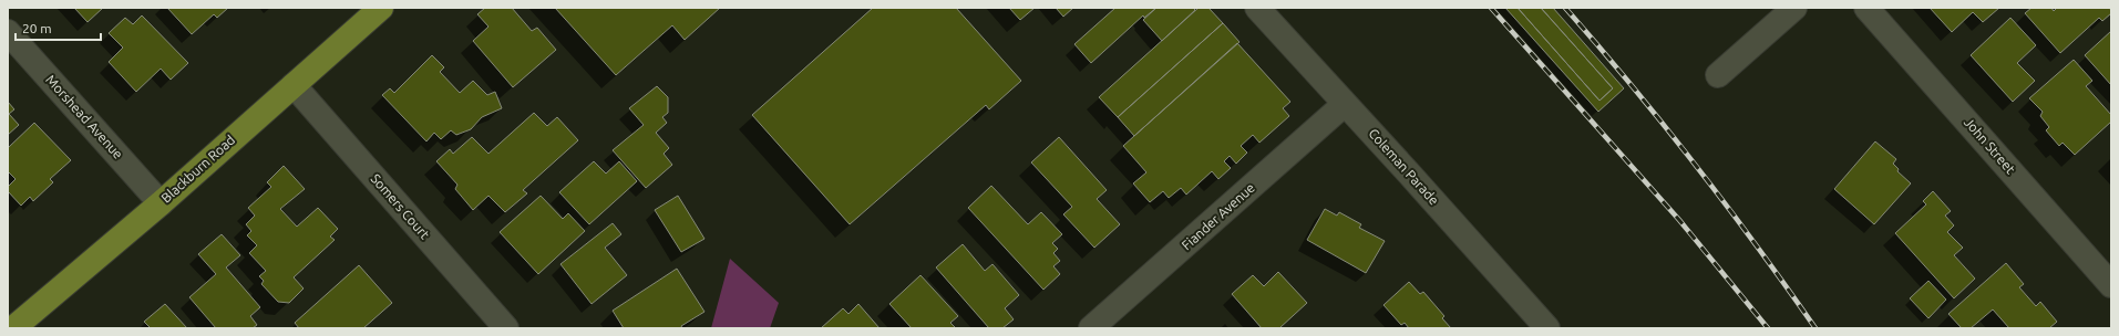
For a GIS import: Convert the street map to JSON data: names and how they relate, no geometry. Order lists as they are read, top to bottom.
{
  "streets": {
    "main road": ["Blackburn Road"],
    "street": [
      "Morshead Avenue",
      "John Street",
      "Coleman Parade",
      "Somers Court",
      "Fiander Avenue"
    ]
  },
  "crossings": [
    ["Morshead Avenue", "Blackburn Road"],
    ["Coleman Parade", "Fiander Avenue"],
    ["Blackburn Road", "Somers Court"]
  ],
  "scale_bar": "20 m"
}
